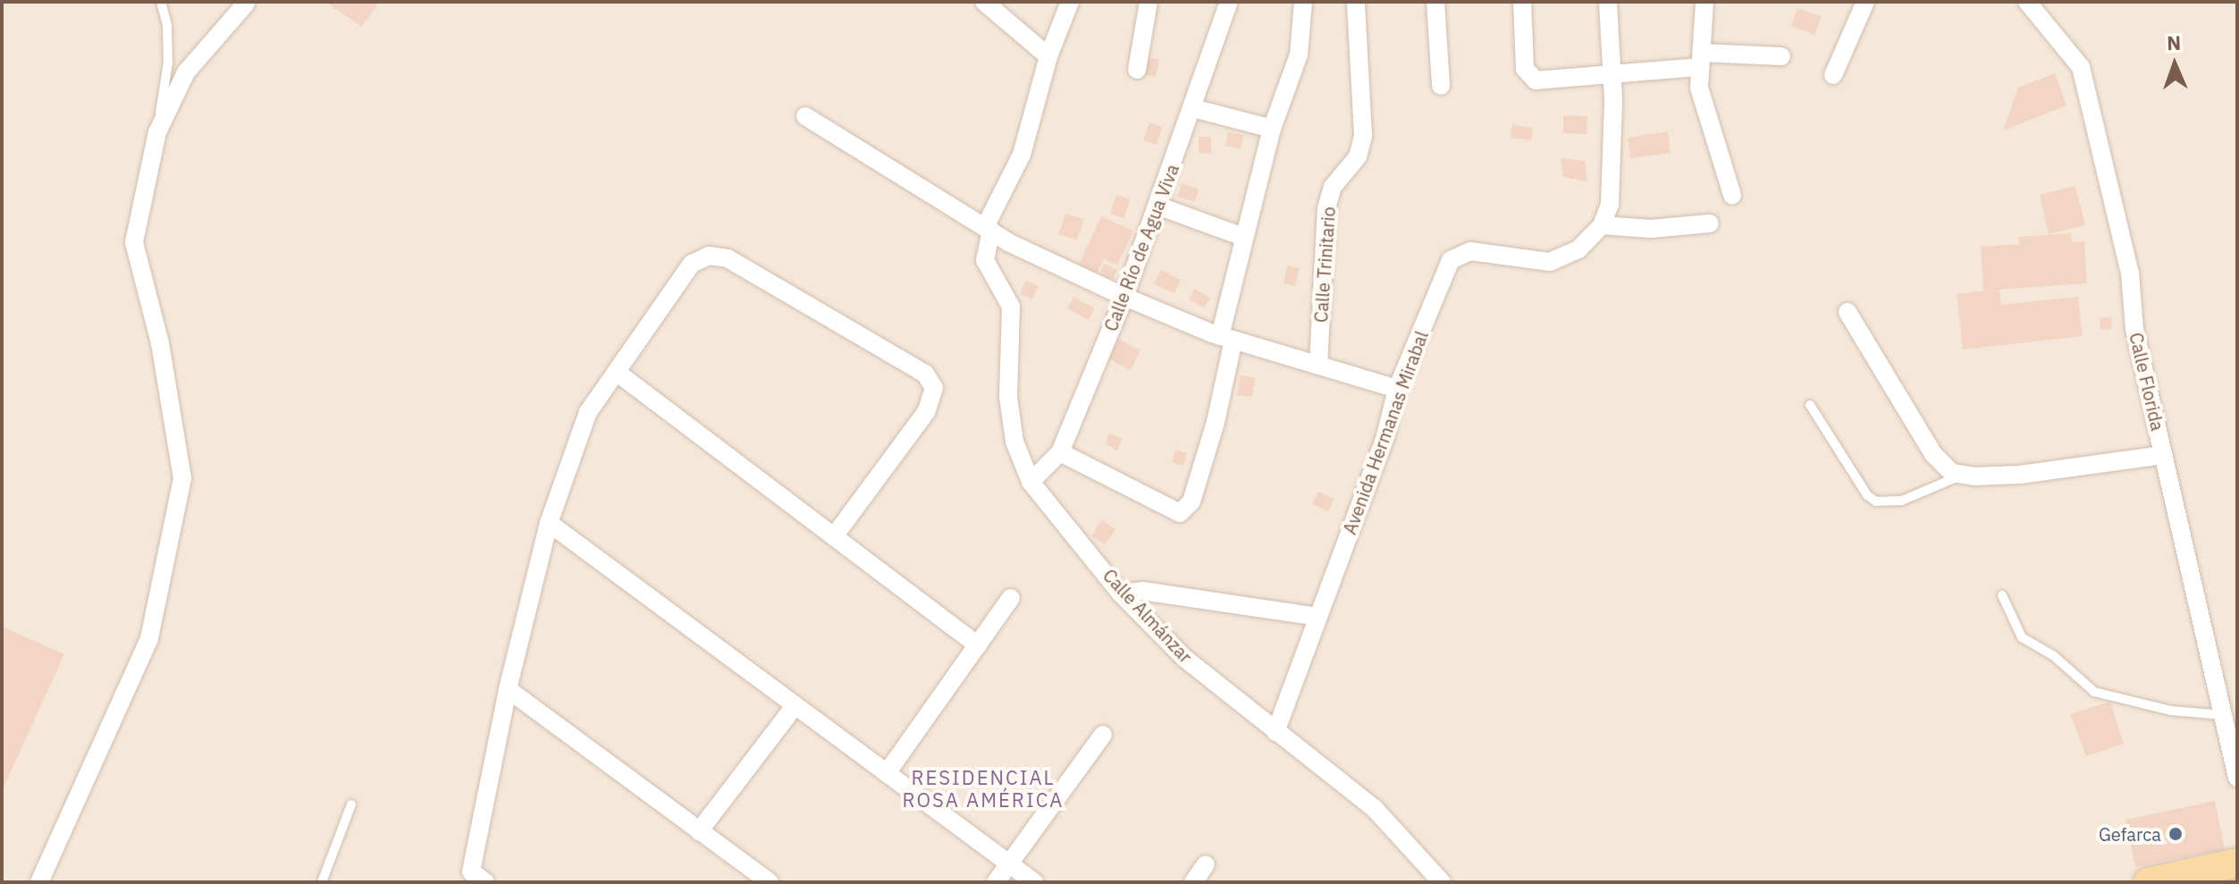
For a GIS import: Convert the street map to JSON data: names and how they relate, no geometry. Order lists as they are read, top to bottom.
{
  "streets": {
    "street": [
      "Calle Río de Agua Viva",
      "Calle Trinitario",
      "Calle Florida",
      "Avenida Hermanas Mirabal",
      "Calle Almánzar"
    ]
  },
  "crossings": [
    ["Calle Río de Agua Viva", "Calle Almánzar"],
    ["Avenida Hermanas Mirabal", "Calle Almánzar"]
  ],
  "districts": ["RESIDENCIAL ROSA AMÉRICA"],
  "places": ["Gefarca"],
  "north": "top"
}
